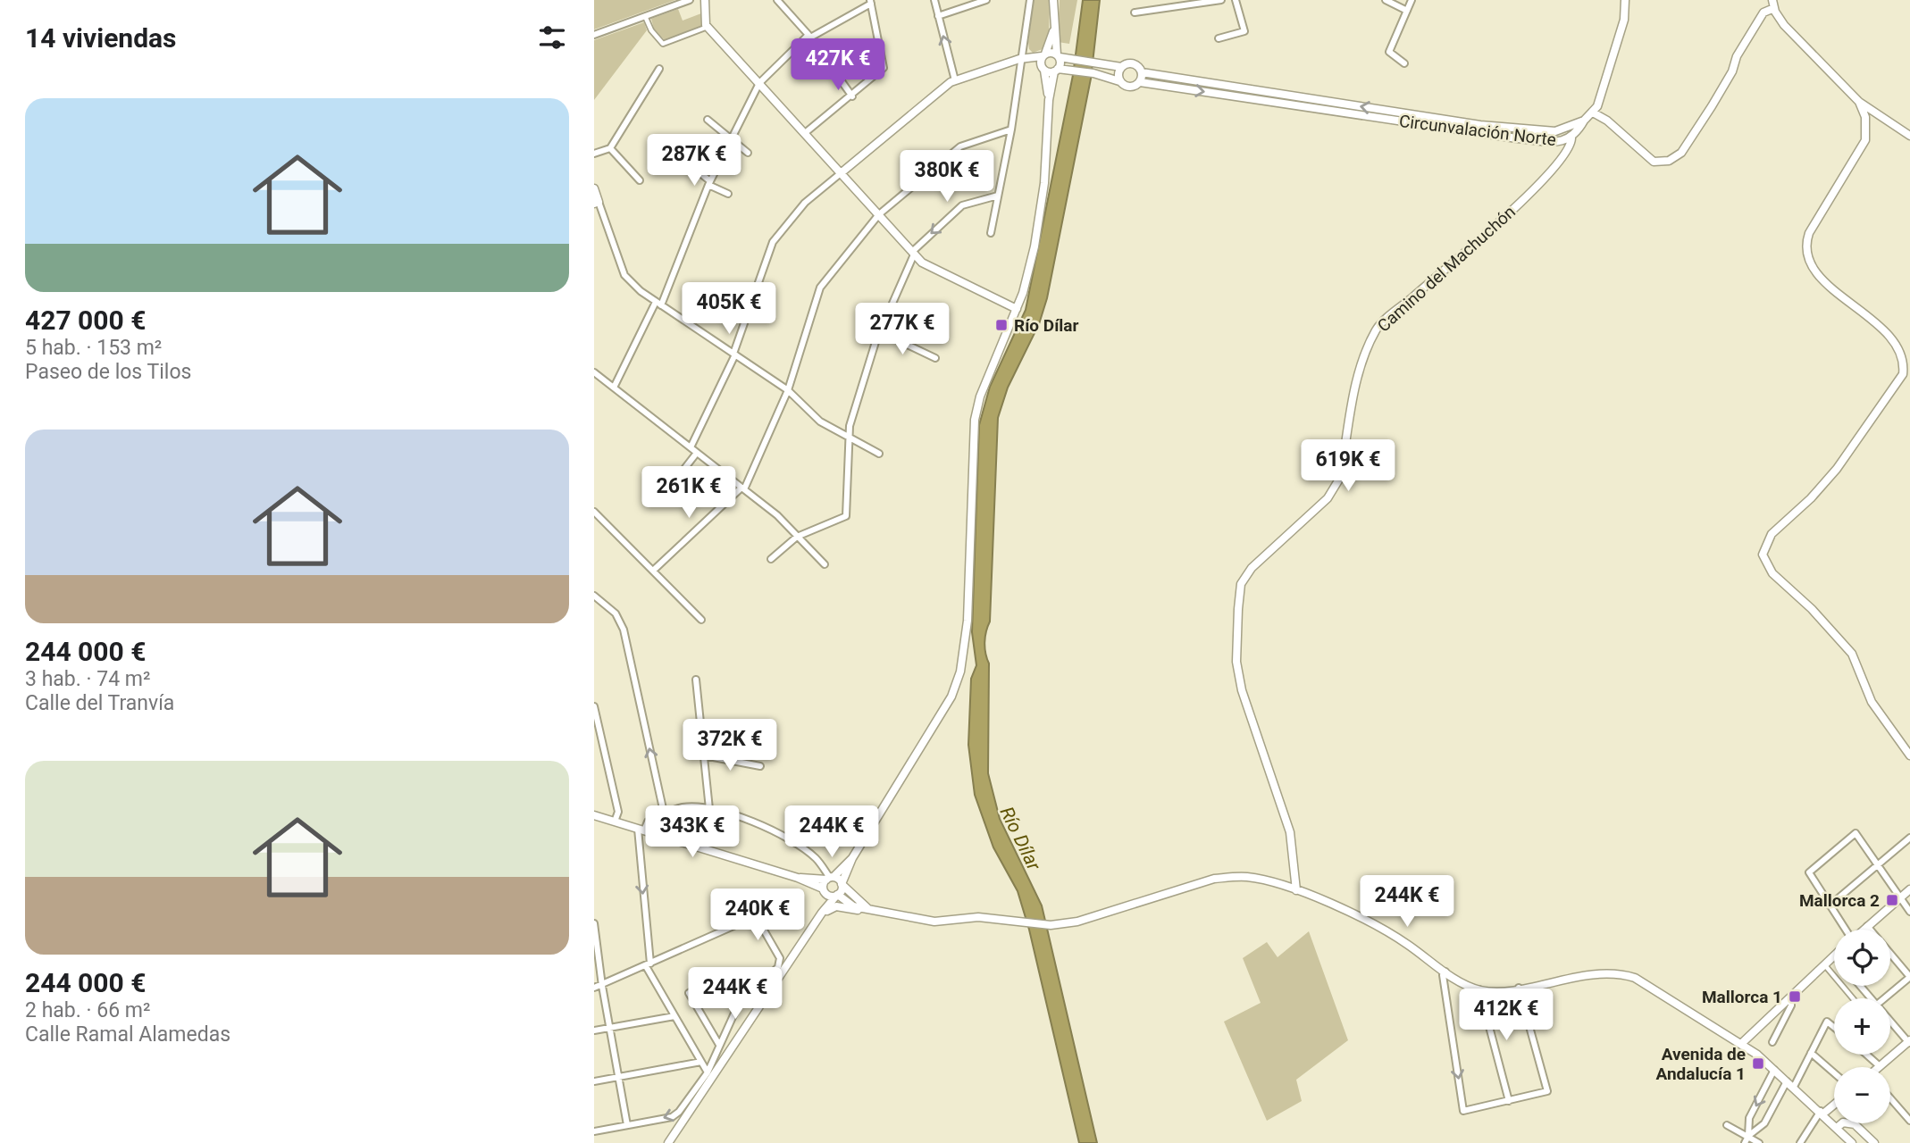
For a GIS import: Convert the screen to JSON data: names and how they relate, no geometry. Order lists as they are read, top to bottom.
{
  "streets": {
    "street": ["Circunvalación Norte", "Camino del Machuchón"]
  },
  "crossings": [
    ["Circunvalación Norte", "Camino del Machuchón"]
  ],
  "water": ["Río Dílar"],
  "places": {
    "transit": [
      "Río Dílar",
      "Mallorca 2",
      "Mallorca 1",
      "Avenida de Andalucía 1"
    ]
  },
  "page": {
    "heading": "14 viviendas",
    "price": [
      "427K €",
      "287K €",
      "380K €",
      "405K €",
      "277K €",
      "619K €",
      "261K €",
      "372K €",
      "343K €",
      "244K €",
      "244K €",
      "240K €",
      "244K €",
      "412K €"
    ],
    "list": [
      {
        "name": "427 000 €",
        "note": "5 hab. · 153 m² · Paseo de los Tilos"
      },
      {
        "name": "244 000 €",
        "note": "3 hab. · 74 m² · Calle del Tranvía"
      },
      {
        "name": "244 000 €",
        "note": "2 hab. · 66 m² · Calle Ramal Alamedas"
      }
    ],
    "map_buttons": ["+", "−"]
  }
}
